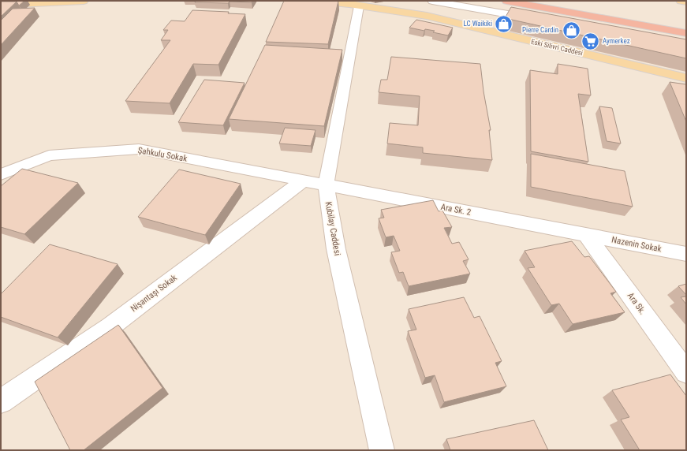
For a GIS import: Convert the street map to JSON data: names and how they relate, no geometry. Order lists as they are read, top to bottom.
{
  "streets": {
    "main road": ["Eski Silivri Caddesi"],
    "street": [
      "Şahkulu Sokak",
      "Ara Sk. 2",
      "Kubilay Caddesi",
      "Nazenin Sokak",
      "Nişantaşı Sokak",
      "Ara Sk."
    ]
  },
  "crossings": [
    ["Eski Silivri Caddesi", "Kubilay Caddesi"],
    ["Şahkulu Sokak", "Ara Sk. 2"],
    ["Şahkulu Sokak", "Kubilay Caddesi"],
    ["Şahkulu Sokak", "Nişantaşı Sokak"],
    ["Ara Sk. 2", "Kubilay Caddesi"],
    ["Ara Sk. 2", "Nazenin Sokak"],
    ["Ara Sk. 2", "Ara Sk."],
    ["Nazenin Sokak", "Ara Sk."]
  ],
  "places": {
    "shop": ["LC Waikiki", "Pierre Cardin"],
    "supermarket": ["Aymerkez"]
  }
}
